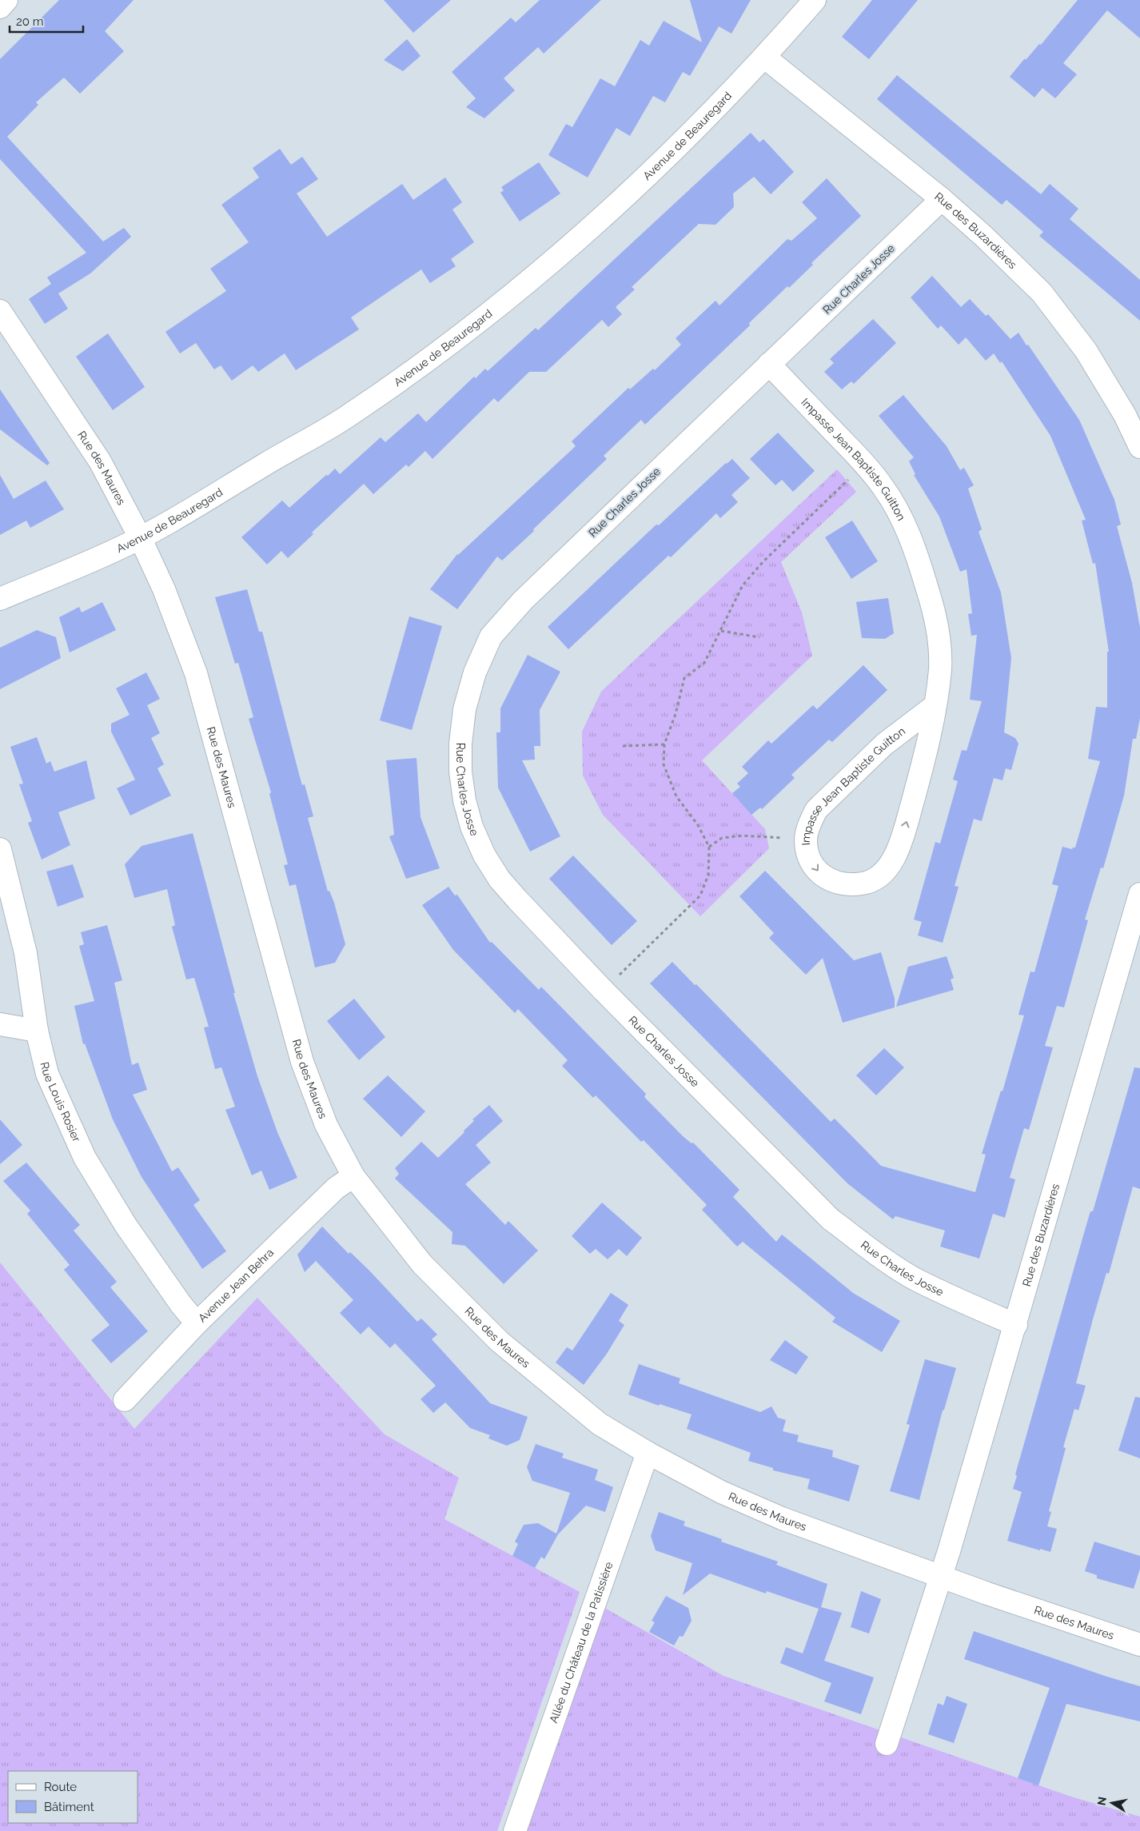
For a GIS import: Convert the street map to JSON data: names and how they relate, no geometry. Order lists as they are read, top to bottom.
{
  "streets": {
    "street": [
      "Avenue de Beauregard",
      "Rue des Buzardières",
      "Rue Charles Josse",
      "Impasse Jean Baptiste Guitton",
      "Rue des Maures",
      "Rue Louis Rosier",
      "Avenue Jean Behra",
      "Allée du Château de la Patissière"
    ]
  },
  "crossings": [
    ["Avenue de Beauregard", "Rue des Buzardières"],
    ["Avenue de Beauregard", "Rue des Maures"],
    ["Rue des Buzardières", "Rue Charles Josse"],
    ["Rue des Buzardières", "Rue des Maures"],
    ["Rue Charles Josse", "Impasse Jean Baptiste Guitton"],
    ["Rue des Maures", "Avenue Jean Behra"],
    ["Rue des Maures", "Allée du Château de la Patissière"],
    ["Rue Louis Rosier", "Avenue Jean Behra"]
  ],
  "legend": ["Route", "Bâtiment"],
  "scale_bar": "20 m",
  "north": "left"
}
